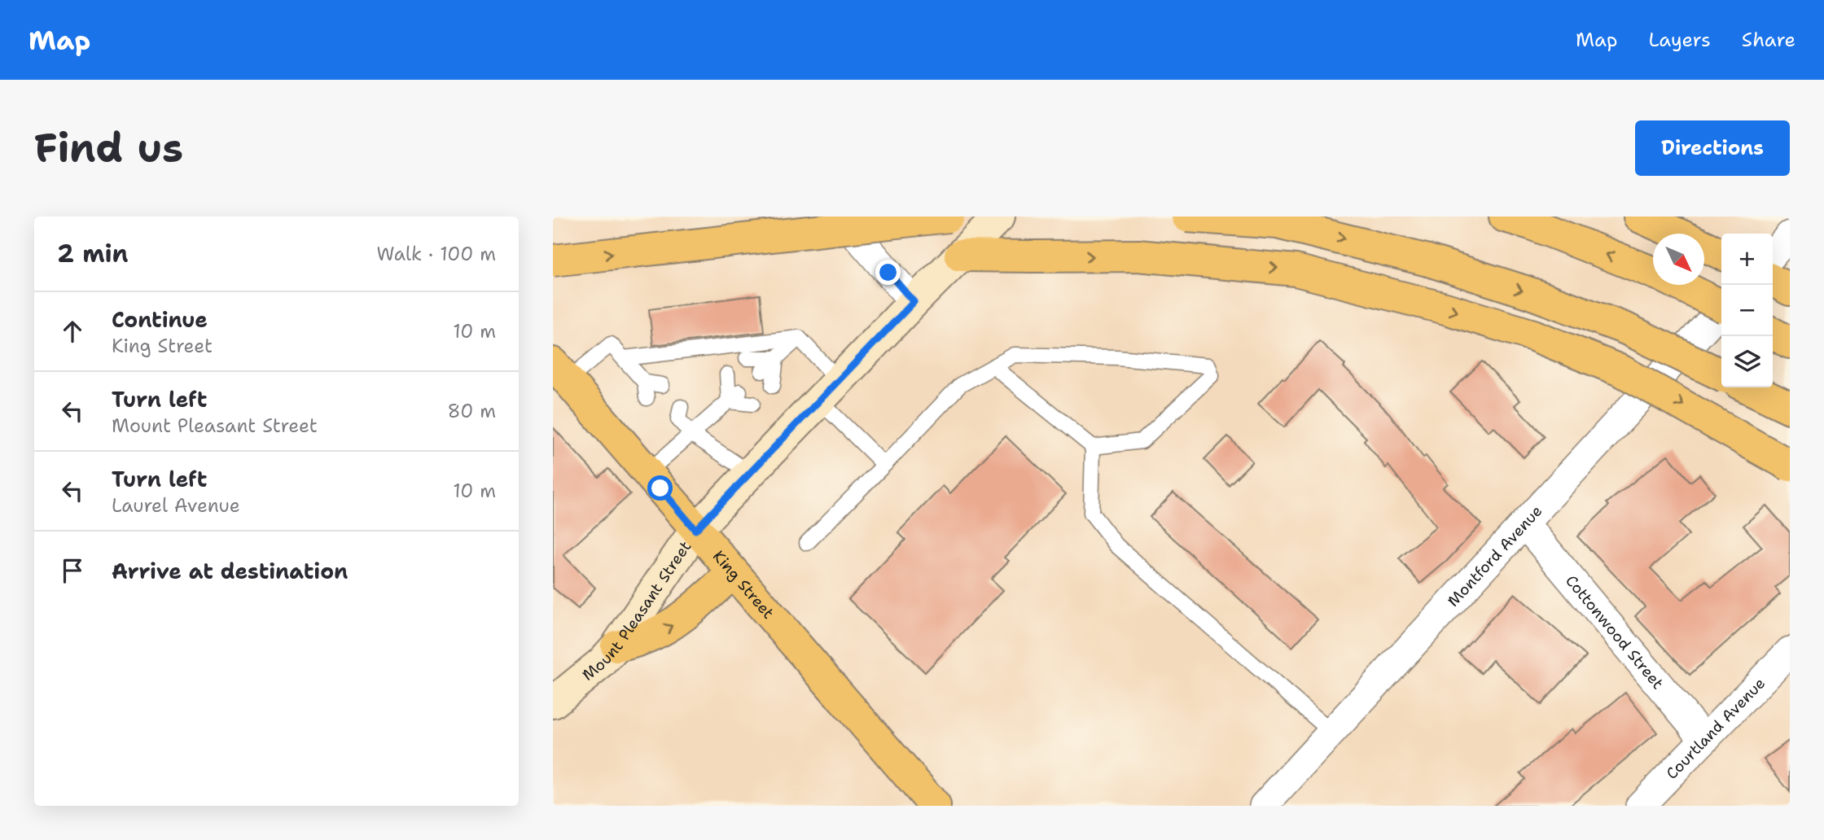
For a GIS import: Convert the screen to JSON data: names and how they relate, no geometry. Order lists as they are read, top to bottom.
{
  "streets": {
    "main road": ["King Street", "Mount Pleasant Street"],
    "street": ["Montford Avenue", "Cottonwood Street", "Courtland Avenue"]
  },
  "crossings": [
    ["Montford Avenue", "Cottonwood Street"],
    ["King Street", "Mount Pleasant Street"],
    ["Cottonwood Street", "Courtland Avenue"]
  ],
  "north": "bottom right",
  "page": {
    "header": "Map",
    "nav": ["Map", "Layers", "Share"],
    "buttons": "Directions",
    "title": "Find us",
    "heading": ["2 min", "Walk · 100 m"],
    "map_buttons": ["+", "−"],
    "list": [
      ["Continue", "King Street", "10 m"],
      ["Turn left", "Mount Pleasant Street", "80 m"],
      ["Turn left", "Laurel Avenue", "10 m"],
      "Arrive at destination"
    ]
  }
}
